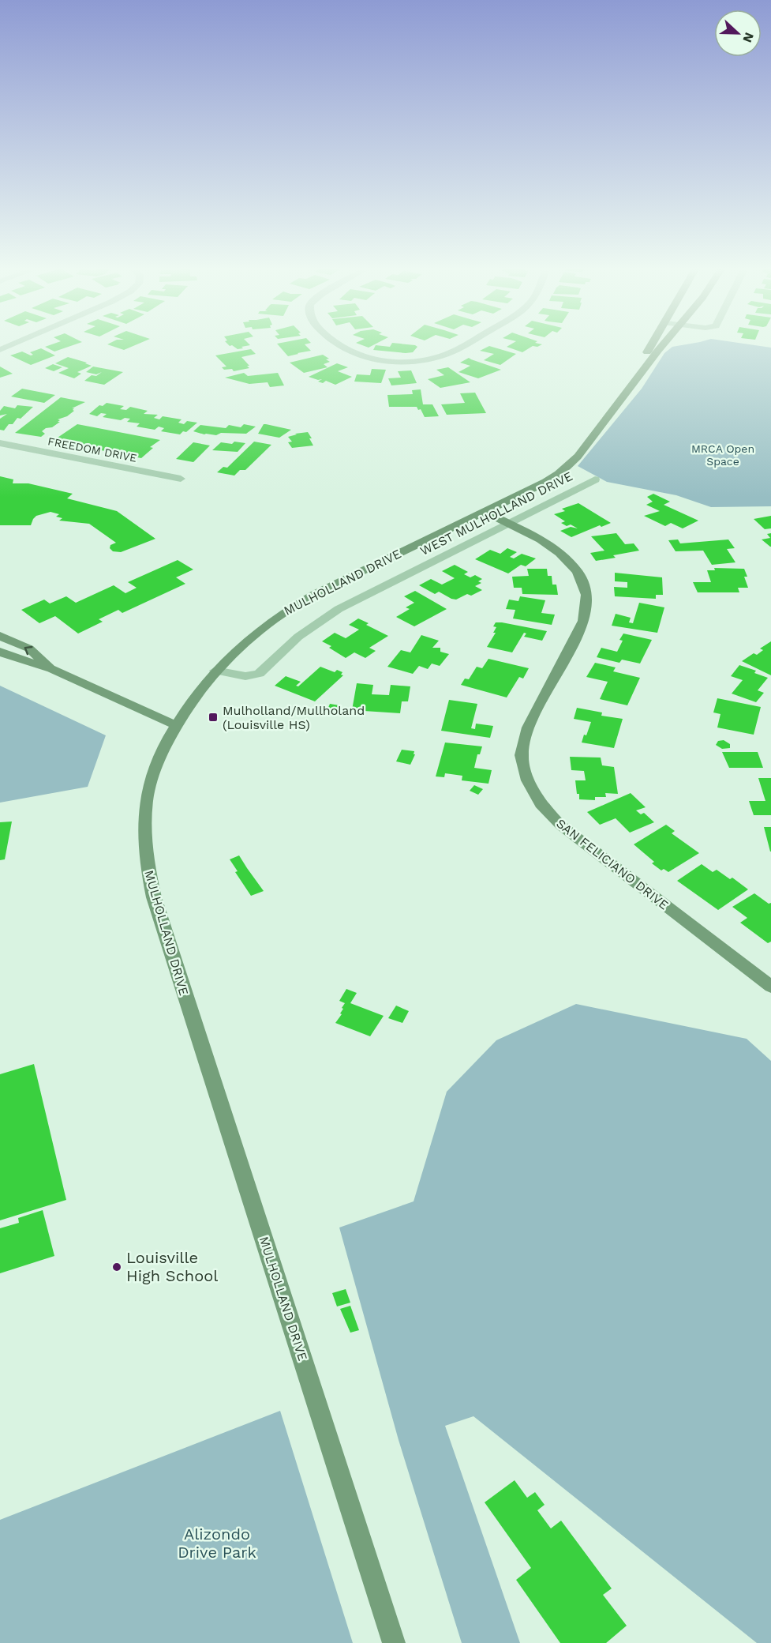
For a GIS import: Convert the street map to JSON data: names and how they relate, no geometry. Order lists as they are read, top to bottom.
{
  "streets": {
    "main road": ["MULHOLLAND DRIVE", "SAN FELICIANO DRIVE"],
    "street": ["FREEDOM DRIVE", "WEST MULHOLLAND DRIVE"]
  },
  "crossings": [
    ["WEST MULHOLLAND DRIVE", "MULHOLLAND DRIVE"],
    ["WEST MULHOLLAND DRIVE", "SAN FELICIANO DRIVE"],
    ["MULHOLLAND DRIVE", "SAN FELICIANO DRIVE"]
  ],
  "parks": ["MRCA Open Space", "Alizondo Drive Park"],
  "places": {
    "transit": ["Mulholland/Mullholand (Louisville HS)"],
    "other": ["Louisville High School"]
  },
  "north": "right"
}
